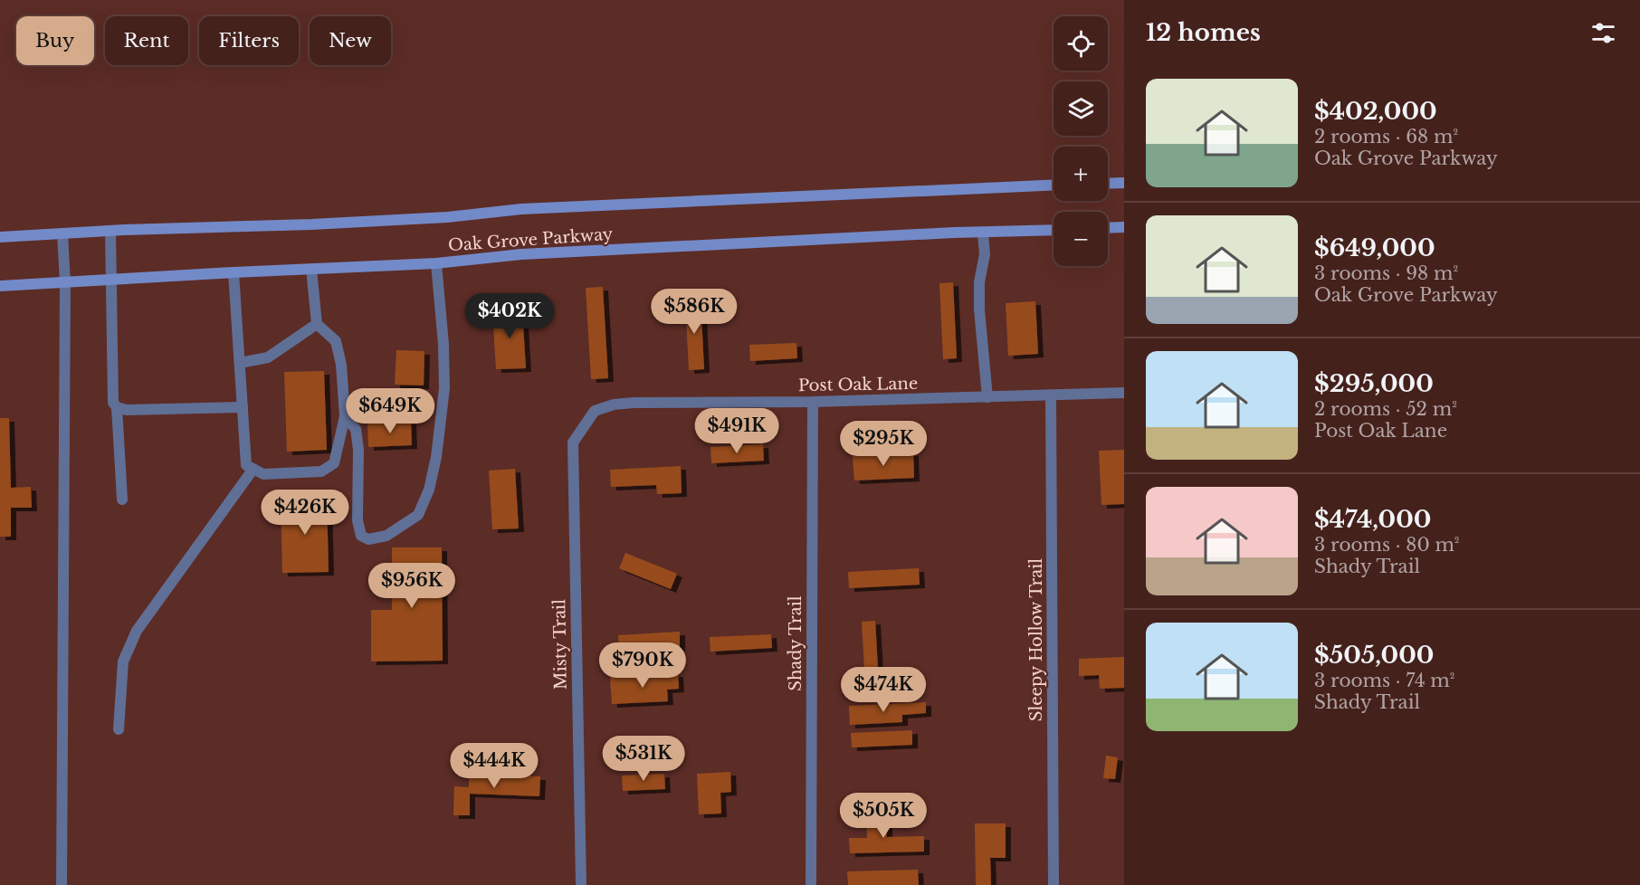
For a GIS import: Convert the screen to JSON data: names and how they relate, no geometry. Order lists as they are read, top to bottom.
{
  "streets": {
    "main road": ["Oak Grove Parkway"],
    "street": [
      "Post Oak Lane",
      "Sleepy Hollow Trail",
      "Shady Trail",
      "Misty Trail"
    ]
  },
  "crossings": [
    ["Post Oak Lane", "Sleepy Hollow Trail"],
    ["Post Oak Lane", "Shady Trail"],
    ["Post Oak Lane", "Misty Trail"]
  ],
  "page": {
    "heading": "12 homes",
    "map_buttons": ["+", "−"],
    "chip": [
      "Buy",
      "Rent",
      "Filters",
      "New"
    ],
    "list": [
      {
        "name": "$402,000",
        "note": "2 rooms · 68 m² · Oak Grove Parkway"
      },
      {
        "name": "$649,000",
        "note": "3 rooms · 98 m² · Oak Grove Parkway"
      },
      {
        "name": "$295,000",
        "note": "2 rooms · 52 m² · Post Oak Lane"
      },
      {
        "name": "$474,000",
        "note": "3 rooms · 80 m² · Shady Trail"
      },
      {
        "name": "$505,000",
        "note": "3 rooms · 74 m² · Shady Trail"
      }
    ],
    "price": [
      "$586K",
      "$402K",
      "$649K",
      "$491K",
      "$295K",
      "$426K",
      "$956K",
      "$790K",
      "$474K",
      "$531K",
      "$444K",
      "$505K"
    ]
  }
}
